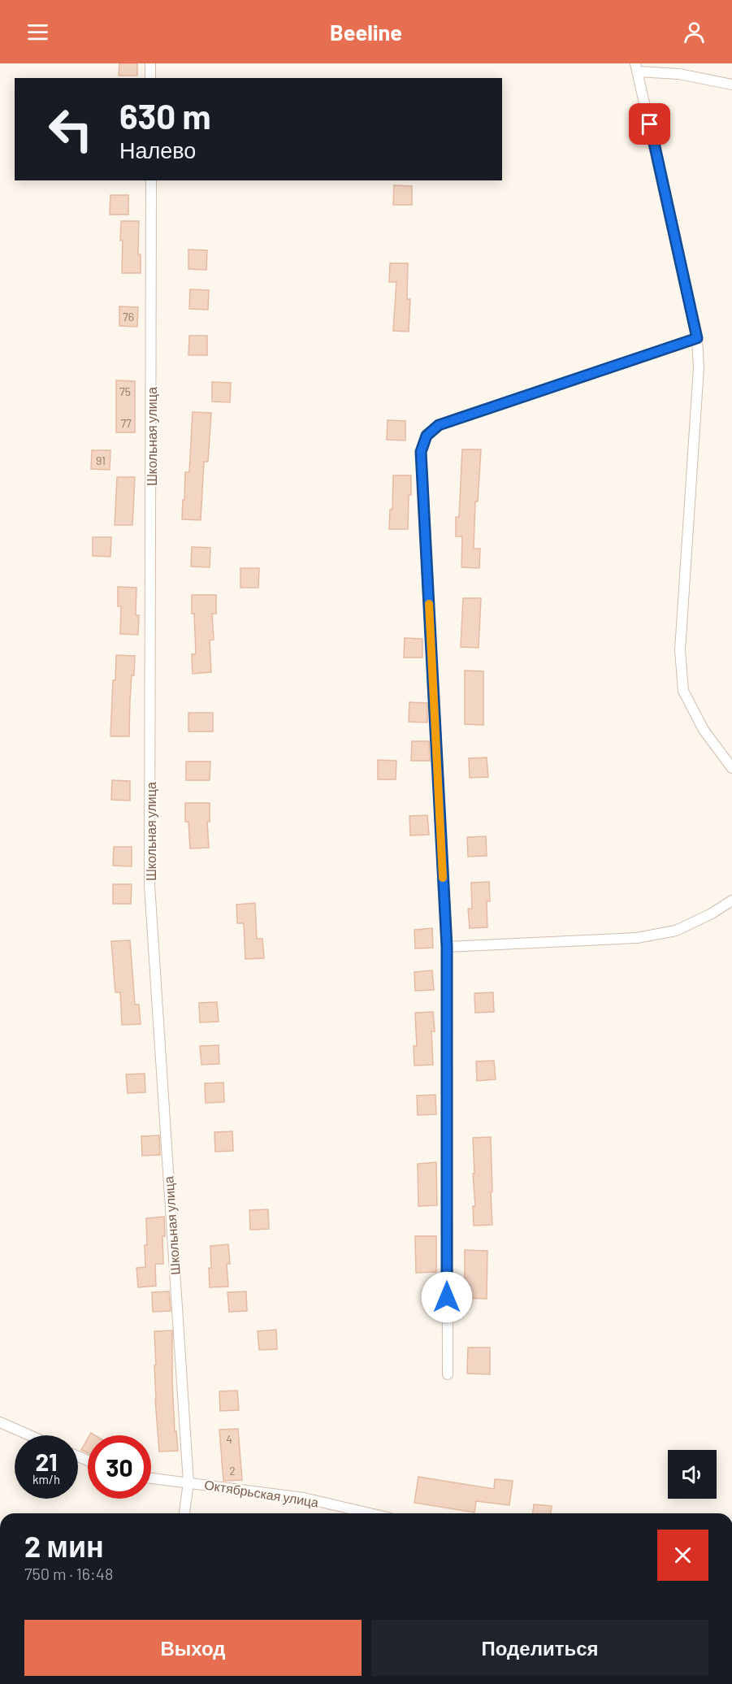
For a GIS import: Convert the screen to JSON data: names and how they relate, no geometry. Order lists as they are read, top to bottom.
{
  "streets": {
    "street": ["Школьная улица", "Октябрьская улица"]
  },
  "crossings": [
    ["Школьная улица", "Октябрьская улица"]
  ],
  "house_numbers": [
    "76",
    "75",
    "77",
    "91",
    "4",
    "2"
  ],
  "page": {
    "header": "Beeline",
    "turn": ["630 m", "Налево"],
    "speed": "21 km/h",
    "limit": "30",
    "heading": ["2 мин", "750 m · 16:48"],
    "buttons": ["Выход", "Поделиться"]
  }
}
